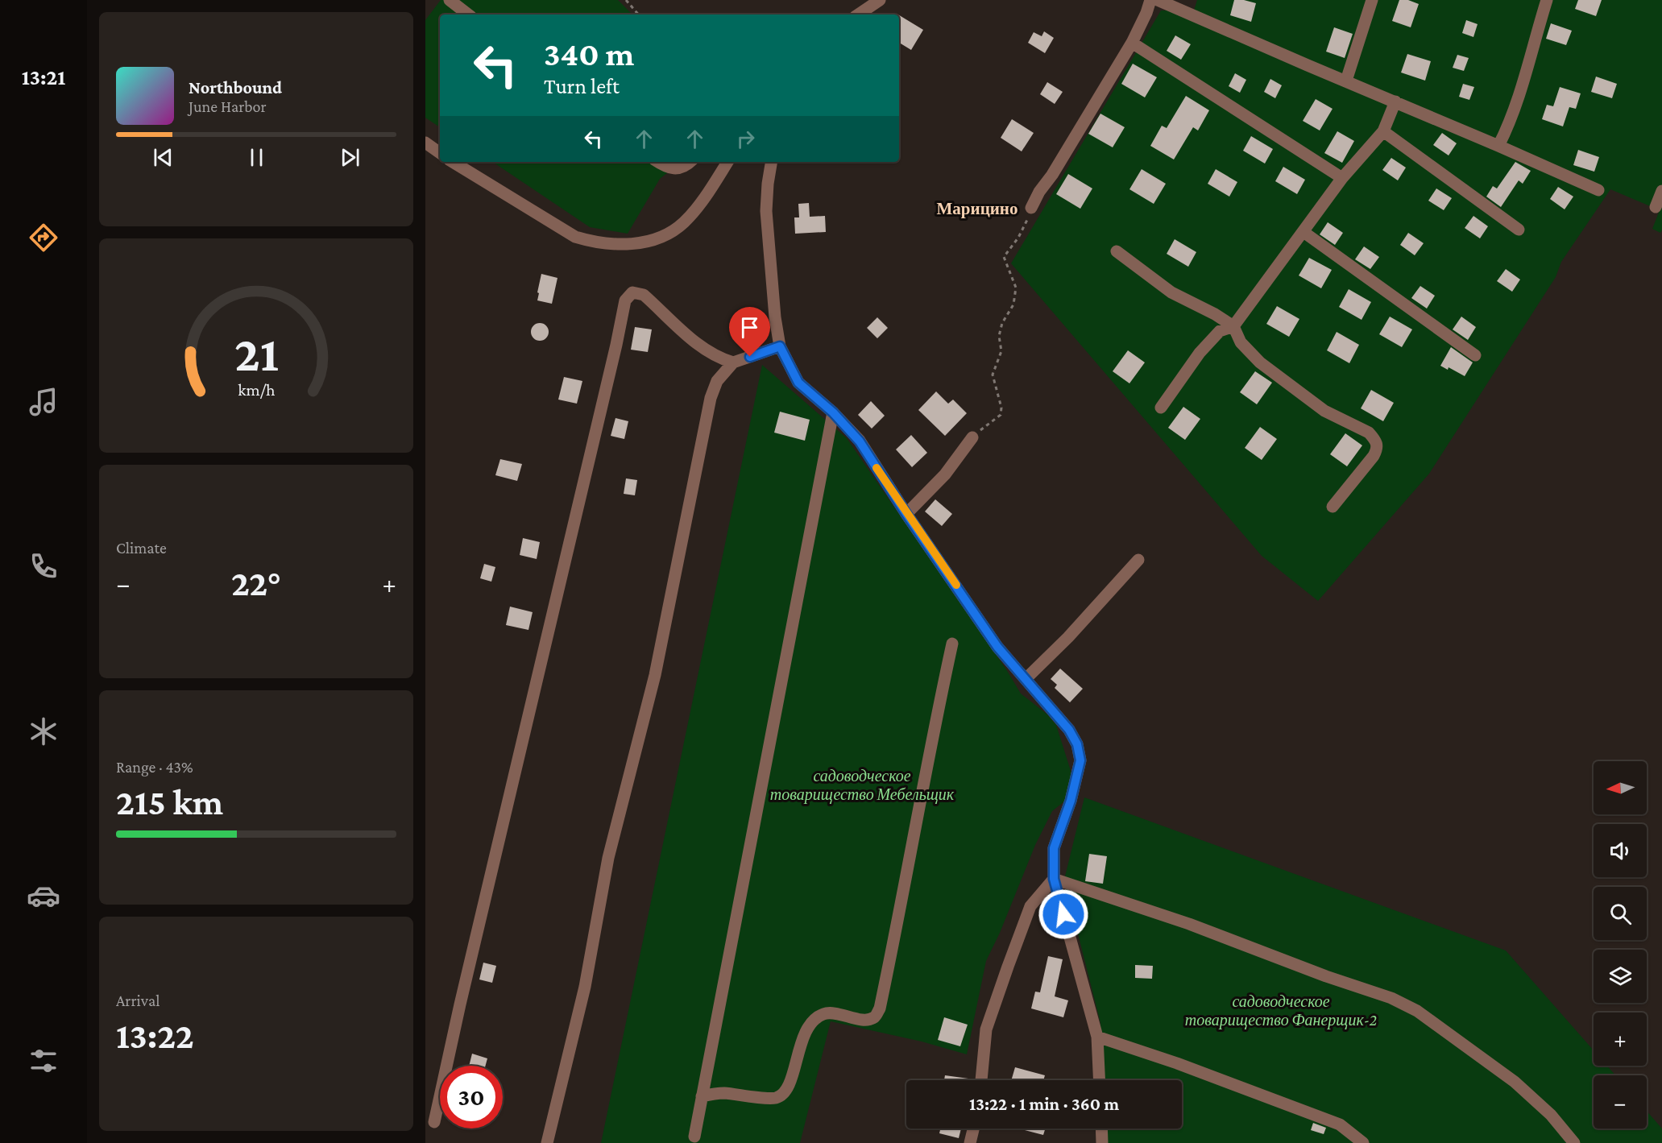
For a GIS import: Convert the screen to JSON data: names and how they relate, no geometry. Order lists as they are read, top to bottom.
{
  "districts": ["Марицино"],
  "parks": ["садоводческое товарищество Мебельщик", "садоводческое товарищество Фанерщик-2"],
  "north": "left",
  "page": {
    "tabs": "13:21",
    "turn": ["340 m", "Turn left"],
    "song": ["Northbound", "June Harbor"],
    "tile": [
      "Climate",
      ["Range · 43%", "215 km"],
      ["Arrival", "13:22"]
    ],
    "heat": ["−", "22°", "+"],
    "map_buttons": ["+", "−"],
    "limit": "30",
    "trip": "13:22 · 1 min · 360 m",
    "gauge": ["21", "km/h"]
  }
}
